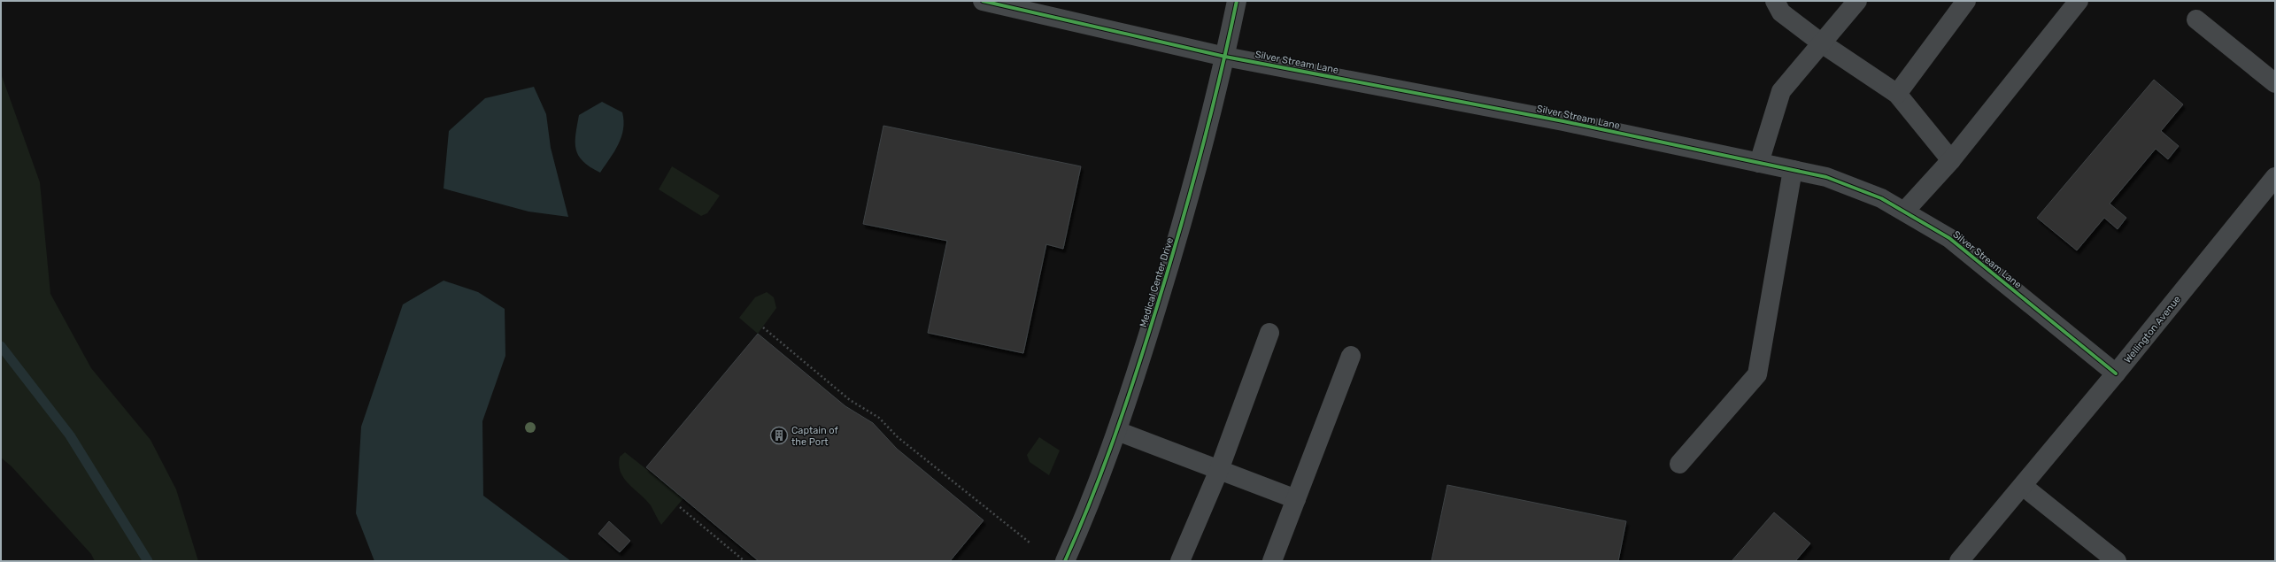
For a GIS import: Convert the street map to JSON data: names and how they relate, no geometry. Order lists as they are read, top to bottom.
{
  "streets": {
    "street": ["Silver Stream Lane", "Medical Center Drive", "Wellington Avenue"]
  },
  "crossings": [
    ["Silver Stream Lane", "Medical Center Drive"],
    ["Silver Stream Lane", "Wellington Avenue"]
  ],
  "places": {
    "building": ["Captain of the Port"]
  }
}
